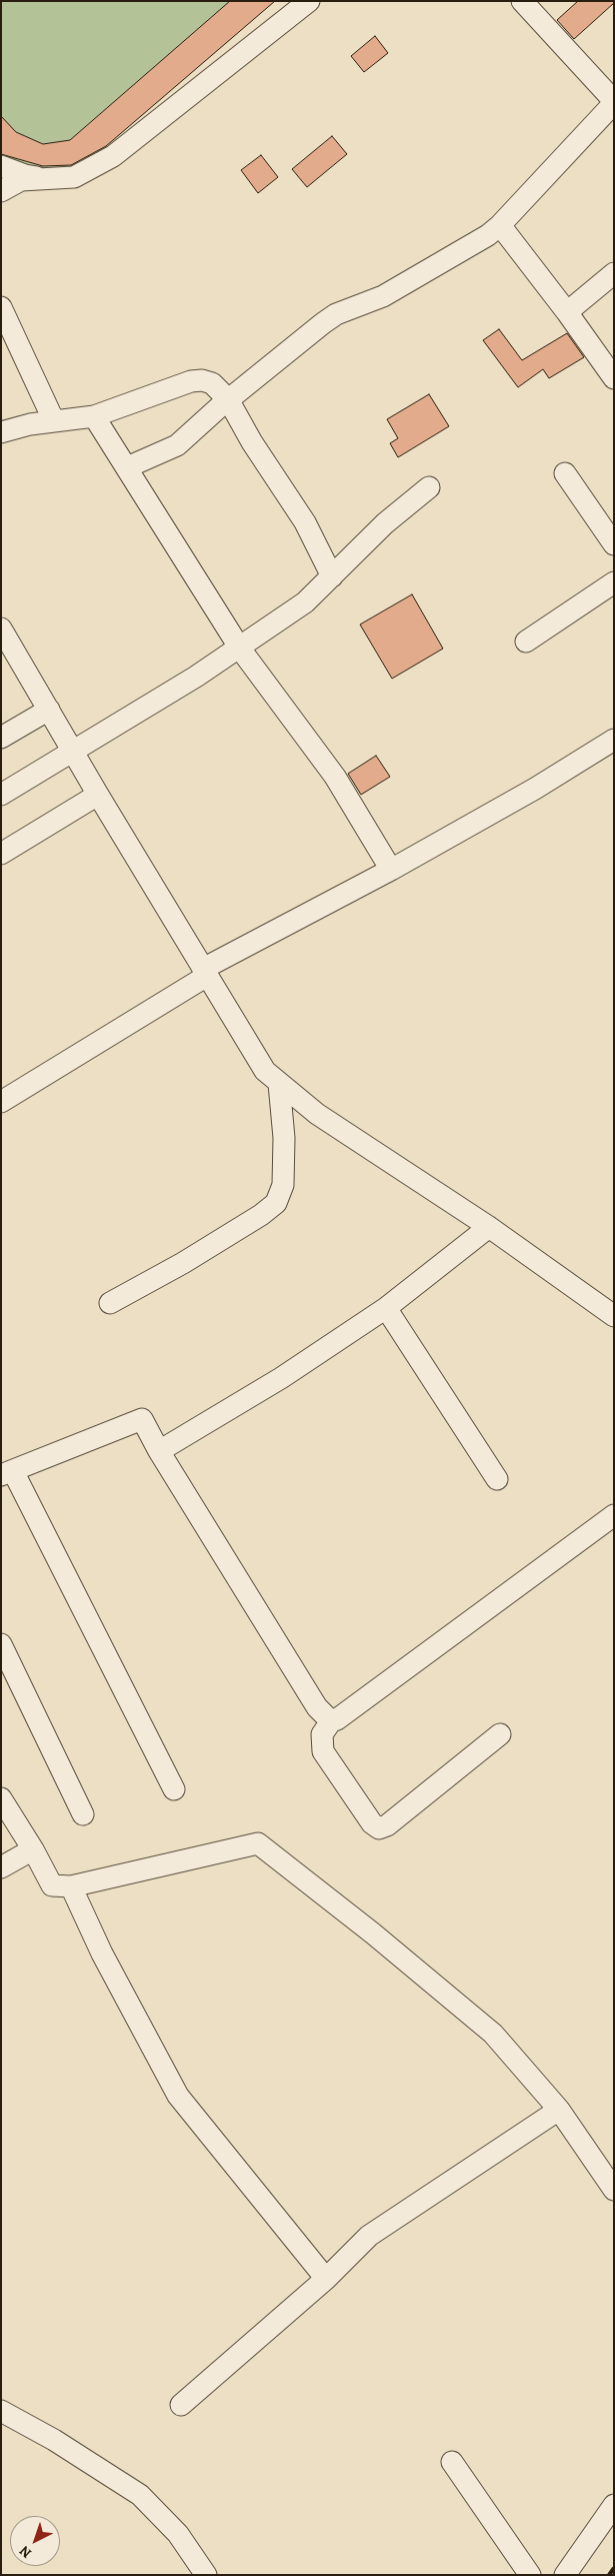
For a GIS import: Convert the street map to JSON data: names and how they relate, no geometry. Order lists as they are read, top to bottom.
{
  "north": "bottom left"
}
